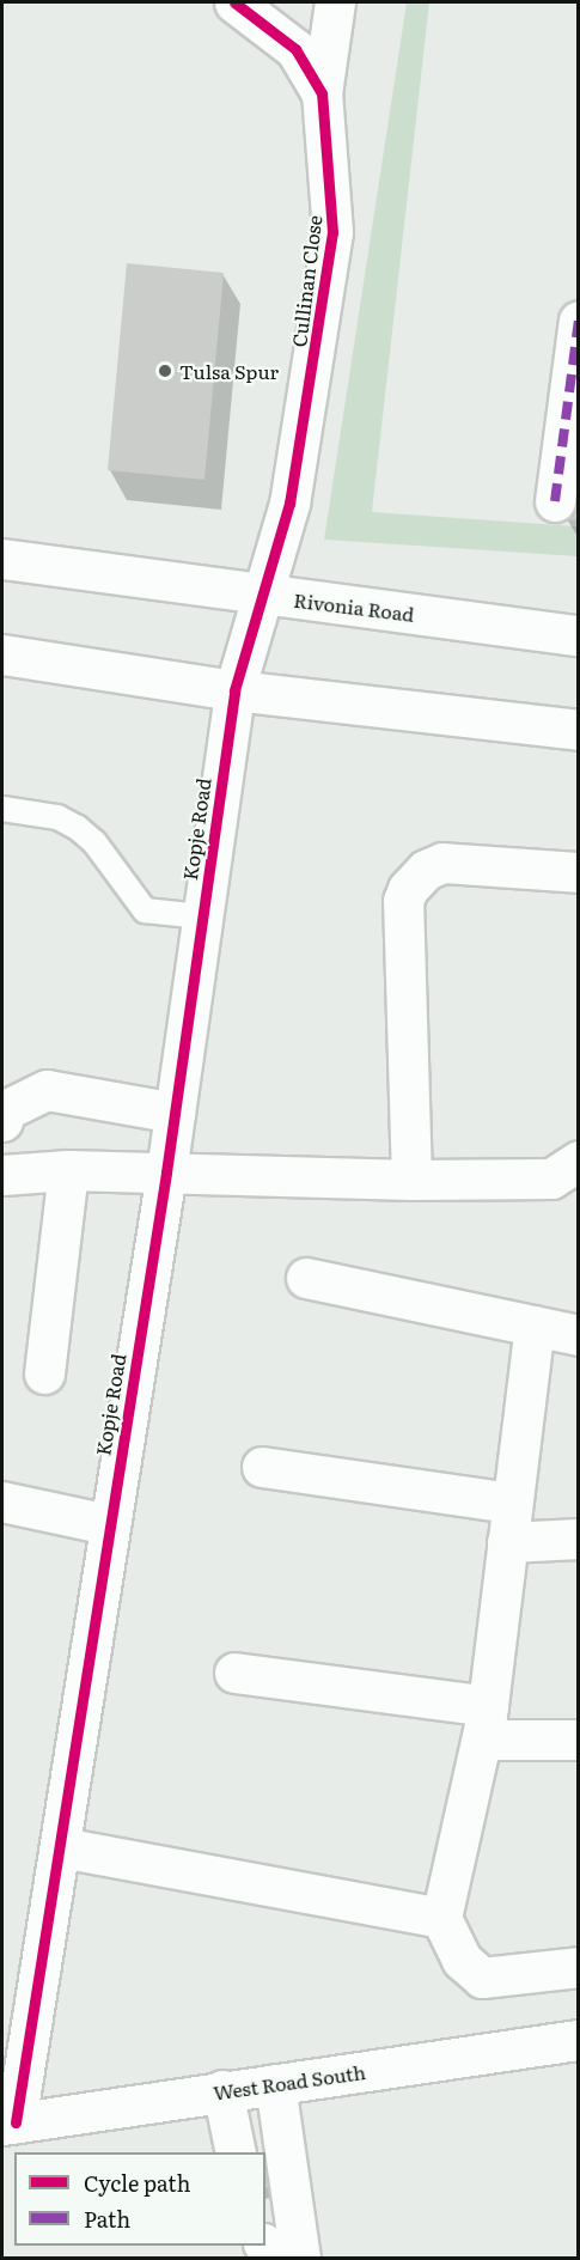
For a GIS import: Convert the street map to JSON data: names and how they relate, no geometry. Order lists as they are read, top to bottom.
{
  "streets": {
    "street": [
      "Cullinan Close",
      "Rivonia Road",
      "Kopje Road",
      "West Road South"
    ]
  },
  "crossings": [
    ["Cullinan Close", "Rivonia Road"],
    ["Cullinan Close", "Kopje Road"],
    ["Kopje Road", "West Road South"]
  ],
  "places": ["Tulsa Spur"],
  "legend": ["Cycle path", "Path"]
}
